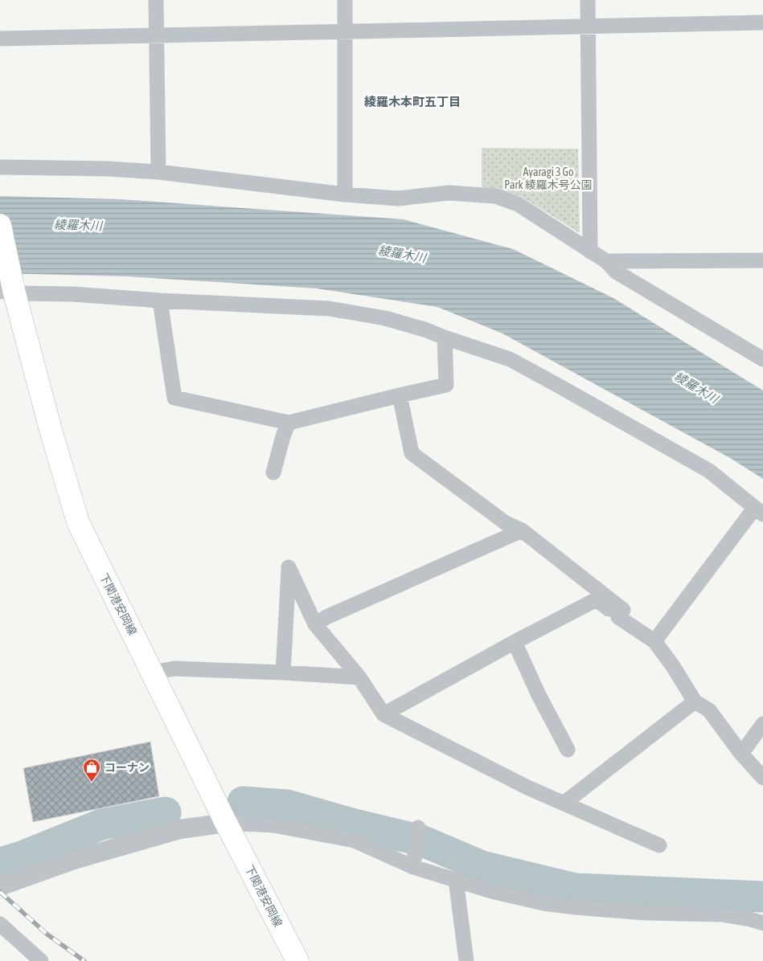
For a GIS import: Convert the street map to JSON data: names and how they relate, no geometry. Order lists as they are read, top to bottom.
{
  "streets": {
    "main road": ["下関港安岡線"]
  },
  "districts": ["綾羅木本町五丁目"],
  "water": ["綾羅木川"],
  "parks": ["Ayaragi 3 Go Park 綾羅木号公園"],
  "places": {
    "shop": ["コーナン"]
  }
}
